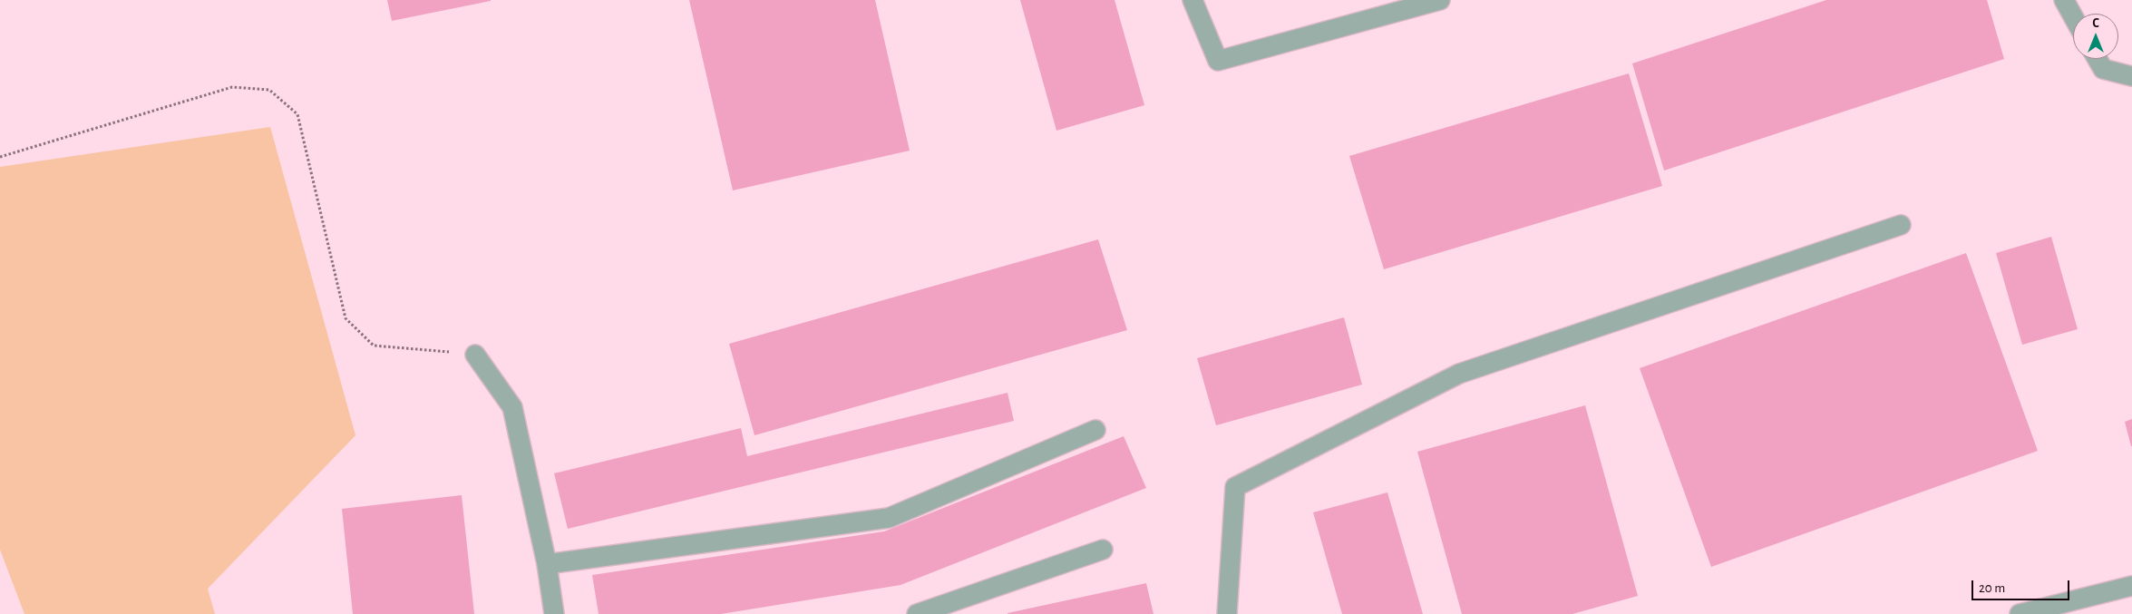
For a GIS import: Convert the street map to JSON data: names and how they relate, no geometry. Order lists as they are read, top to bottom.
{
  "scale_bar": "20 m",
  "north": "top"
}
